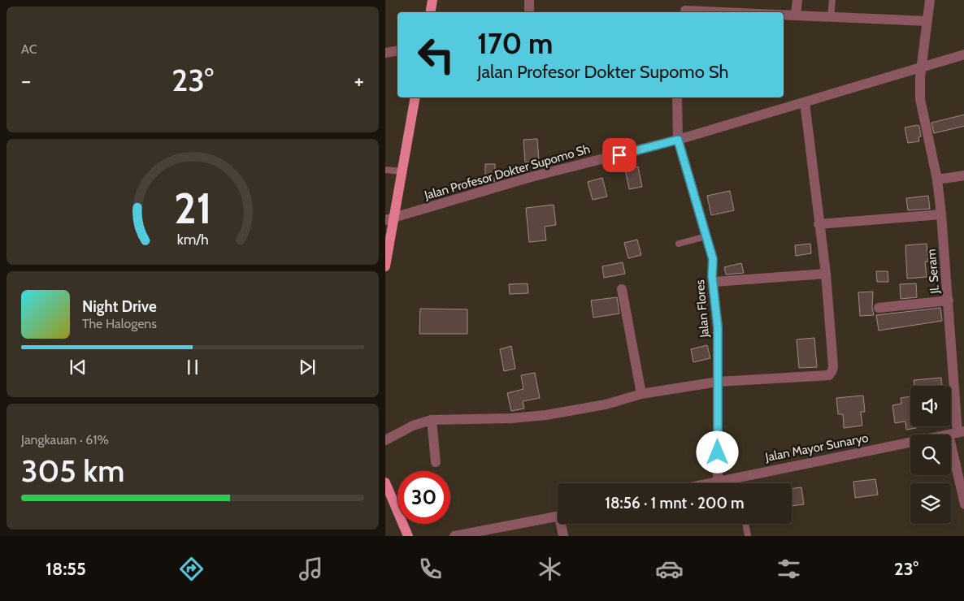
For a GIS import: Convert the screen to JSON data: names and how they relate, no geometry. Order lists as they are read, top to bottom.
{
  "streets": {
    "street": [
      "Jalan Profesor Dokter Supomo Sh",
      "Jl. Seram",
      "Jalan Flores",
      "Jalan Mayor Sunaryo"
    ]
  },
  "crossings": [
    ["Jalan Profesor Dokter Supomo Sh", "Jl. Seram"],
    ["Jalan Profesor Dokter Supomo Sh", "Jalan Flores"],
    ["Jl. Seram", "Jalan Mayor Sunaryo"],
    ["Jalan Flores", "Jalan Mayor Sunaryo"]
  ],
  "page": {
    "tile": [
      "AC",
      ["Jangkauan · 61%", "305 km"]
    ],
    "turn": ["170 m", "Jalan Profesor Dokter Supomo Sh"],
    "heat": ["−", "23°", "+"],
    "song": ["Night Drive", "The Halogens"],
    "limit": "30",
    "trip": "18:56 · 1 mnt · 200 m",
    "tabs": ["18:55", "23°"],
    "gauge": ["21", "km/h"]
  }
}
